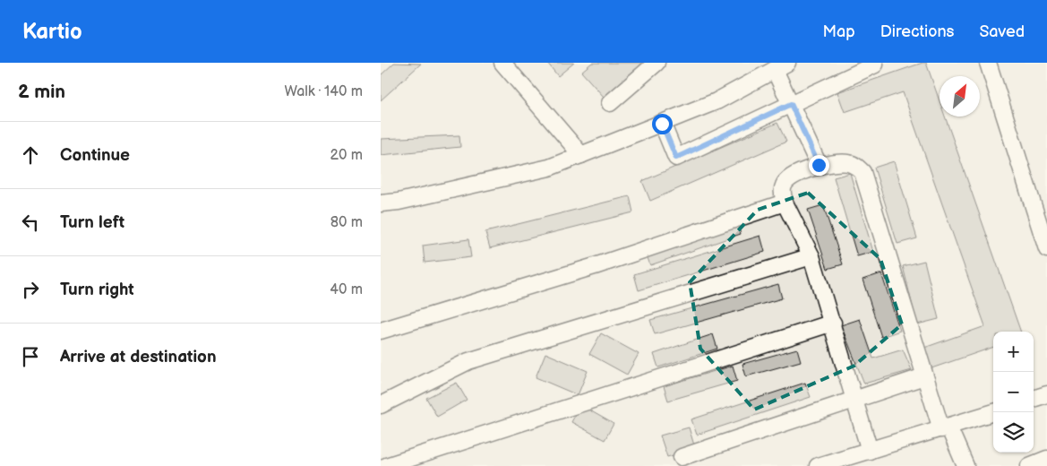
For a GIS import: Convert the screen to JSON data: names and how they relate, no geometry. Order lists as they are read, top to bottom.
{
  "north": "top right",
  "page": {
    "header": "Kartio",
    "nav": ["Map", "Directions", "Saved"],
    "heading": ["2 min", "Walk · 140 m"],
    "list": [
      ["Continue", "20 m"],
      ["Turn left", "80 m"],
      ["Turn right", "40 m"],
      "Arrive at destination"
    ],
    "map_buttons": ["+", "−"]
  }
}
